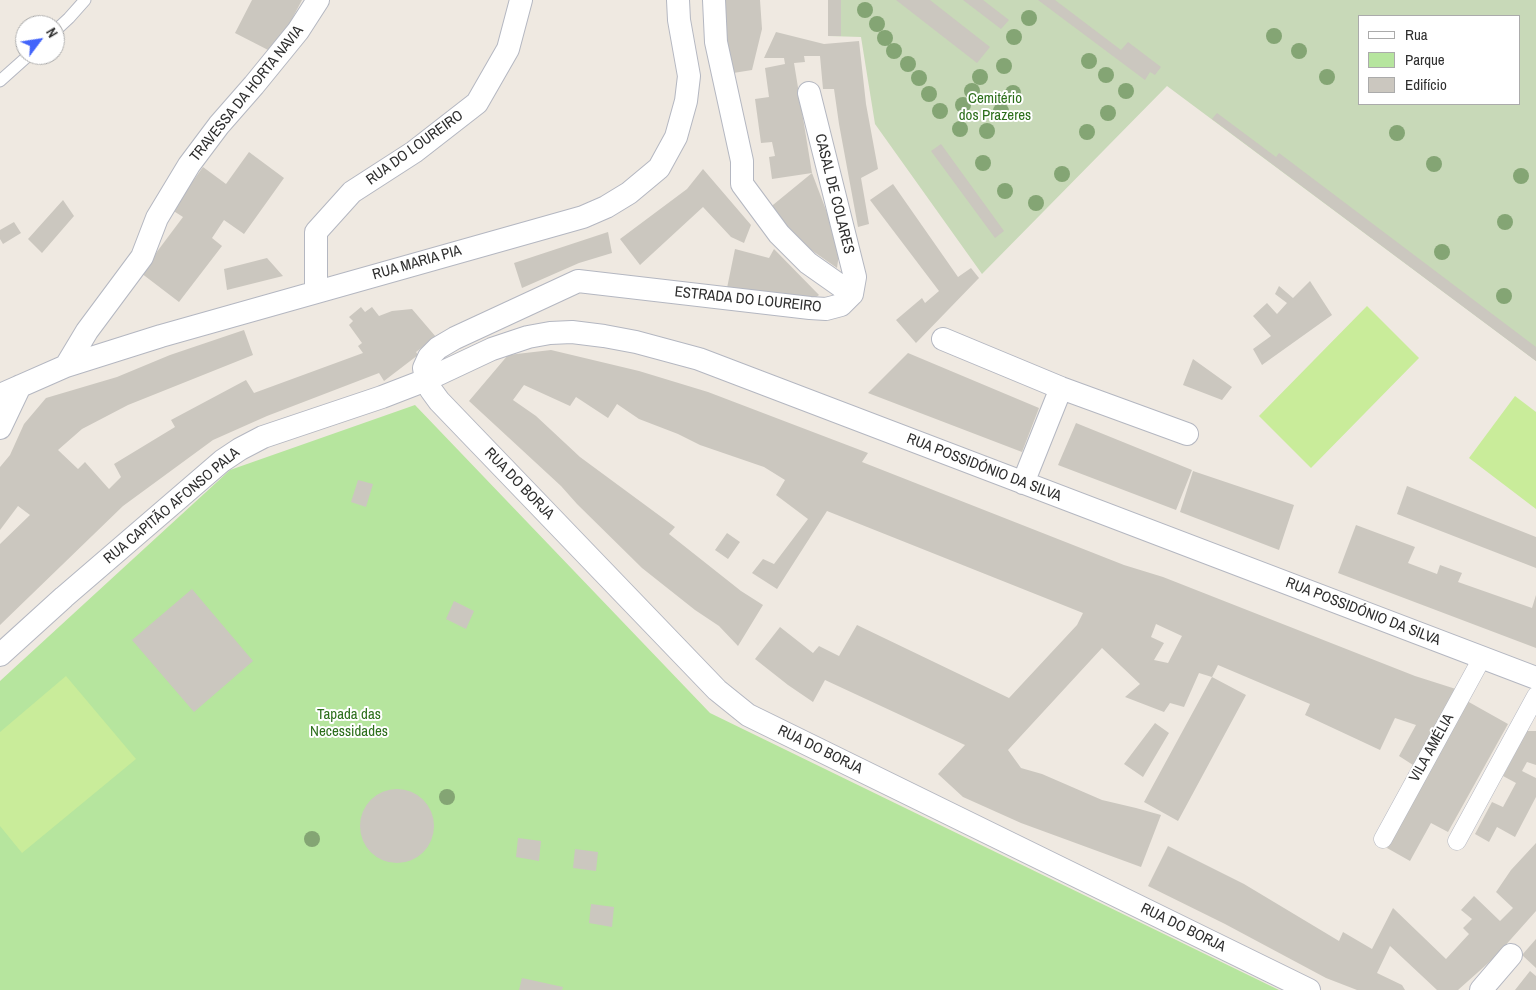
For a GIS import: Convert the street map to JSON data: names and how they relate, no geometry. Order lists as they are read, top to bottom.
{
  "streets": {
    "street": [
      "TRAVESSA DA HORTA NAVIA",
      "RUA DO LOUREIRO",
      "CASAL DE COLARES",
      "RUA MARIA PIA",
      "ESTRADA DO LOUREIRO",
      "RUA POSSIDÓNIO DA SILVA",
      "RUA DO BORJA",
      "RUA CAPITÃO AFONSO PALA",
      "VILA AMÉLIA"
    ]
  },
  "crossings": [
    ["TRAVESSA DA HORTA NAVIA", "RUA MARIA PIA"],
    ["RUA DO LOUREIRO", "RUA MARIA PIA"],
    ["CASAL DE COLARES", "ESTRADA DO LOUREIRO"],
    ["ESTRADA DO LOUREIRO", "RUA POSSIDÓNIO DA SILVA"],
    ["ESTRADA DO LOUREIRO", "RUA DO BORJA"],
    ["ESTRADA DO LOUREIRO", "RUA CAPITÃO AFONSO PALA"],
    ["RUA POSSIDÓNIO DA SILVA", "RUA DO BORJA"],
    ["RUA POSSIDÓNIO DA SILVA", "RUA CAPITÃO AFONSO PALA"],
    ["RUA POSSIDÓNIO DA SILVA", "VILA AMÉLIA"],
    ["RUA DO BORJA", "RUA CAPITÃO AFONSO PALA"]
  ],
  "parks": ["Cemitério dos Prazeres", "Tapada das Necessidades"],
  "legend": ["Rua", "Parque", "Edifício"],
  "north": "top right"
}
